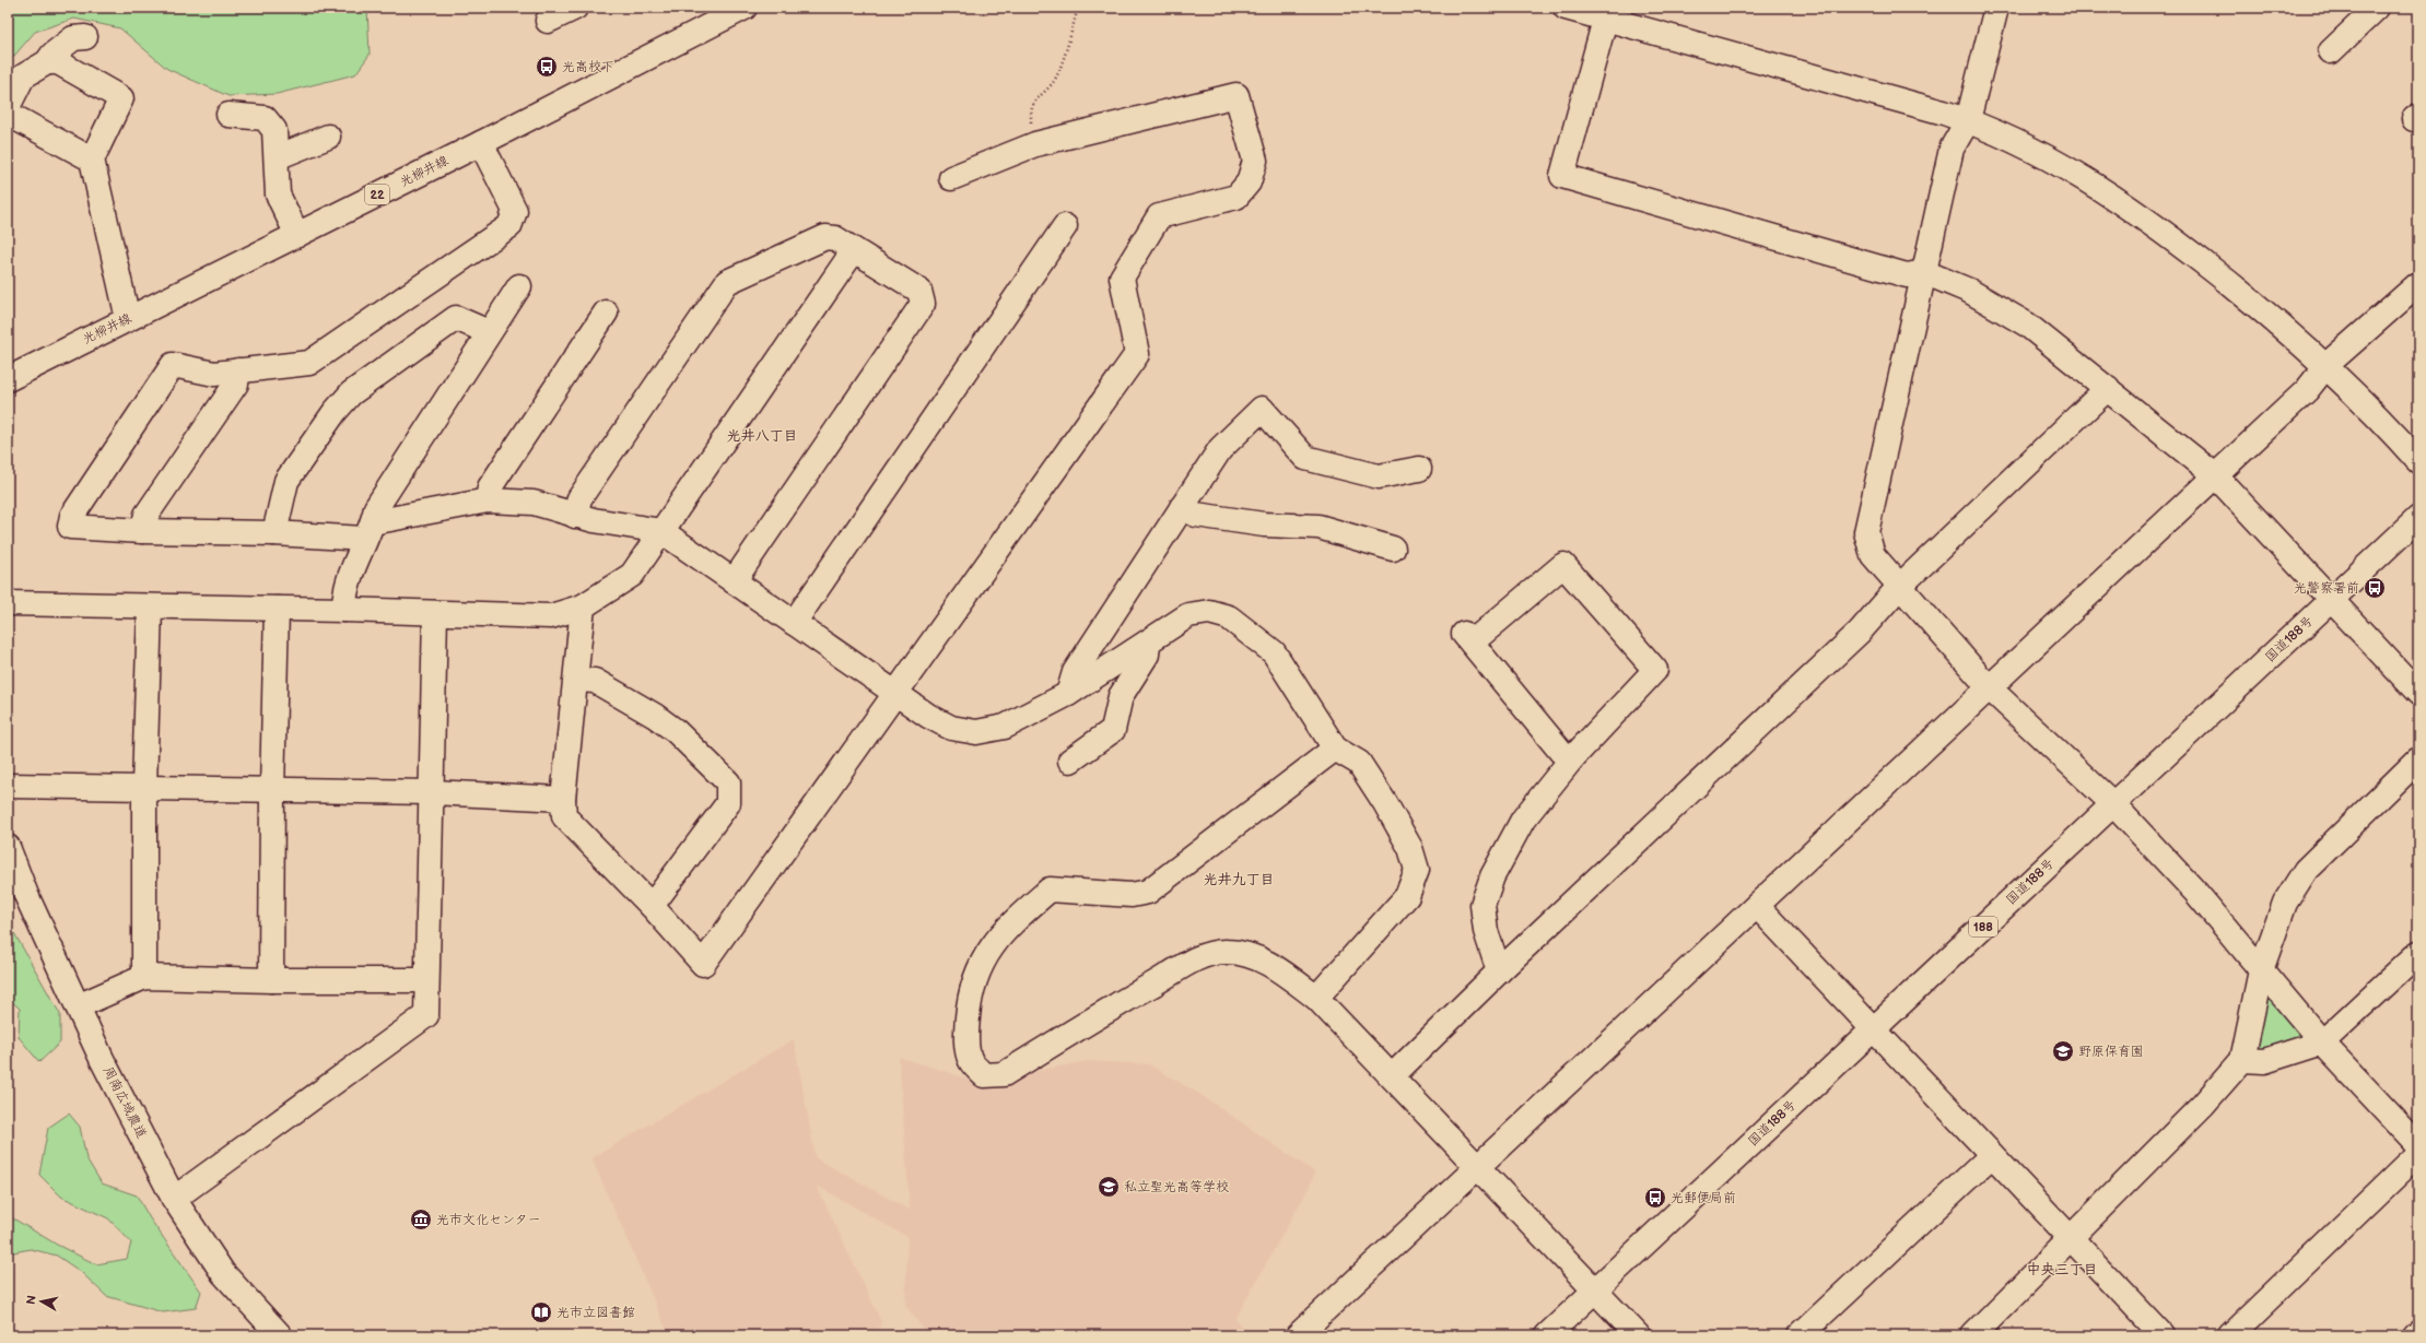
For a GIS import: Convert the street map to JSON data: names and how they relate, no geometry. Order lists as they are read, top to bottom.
{
  "streets": {
    "main road": [
      "光柳井線",
      "22",
      "国道188号",
      "188",
      "周南広域農道"
    ]
  },
  "districts": ["光井八丁目", "光井九丁目", "中央三丁目"],
  "places": {
    "bus stop": ["光高校下", "光警察署前", "光郵便局前"],
    "school or university": ["野原保育園", "私立聖光高等学校"],
    "museum": ["光市文化センター"],
    "library": ["光市立図書館"]
  },
  "north": "left"
}
